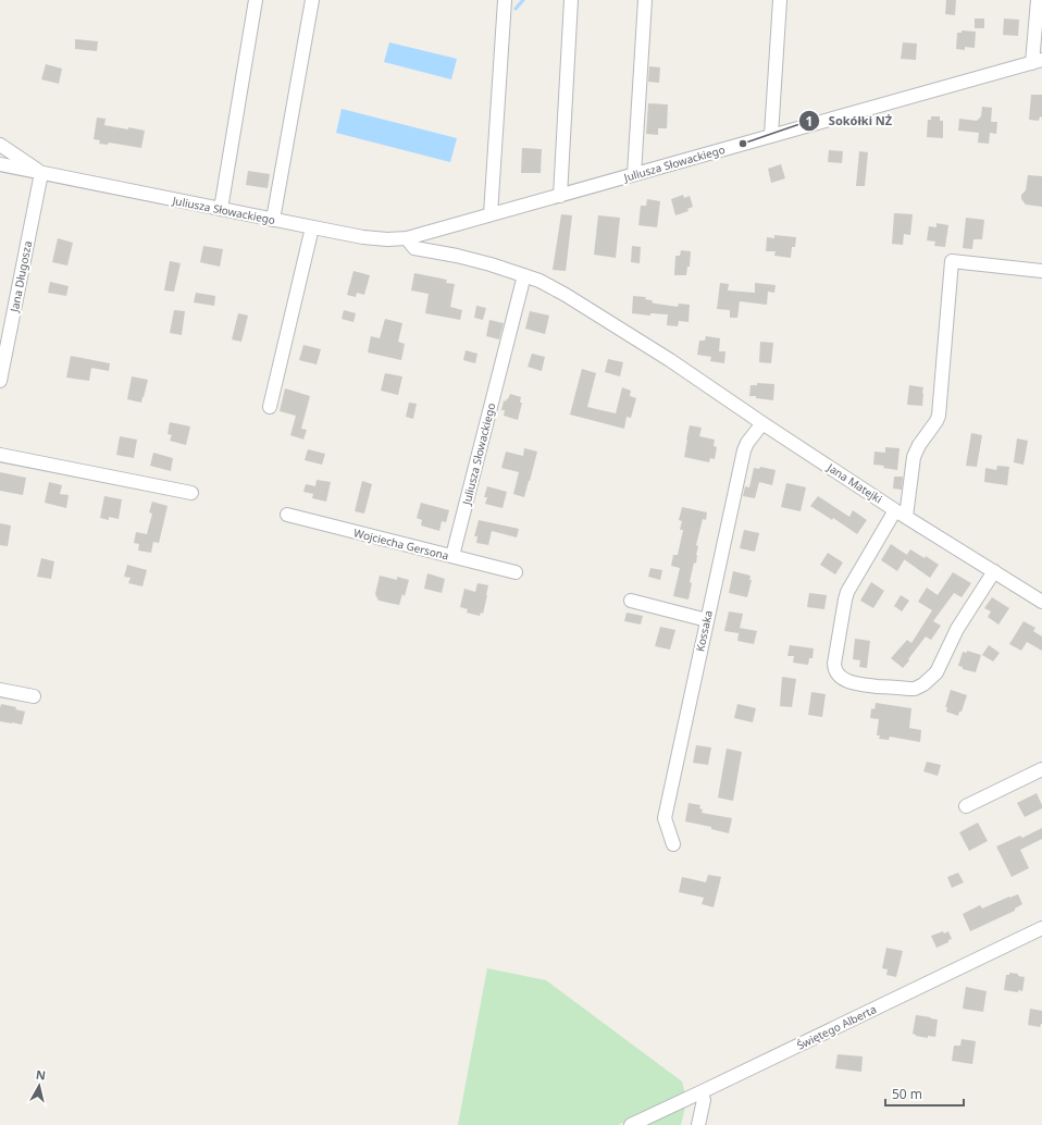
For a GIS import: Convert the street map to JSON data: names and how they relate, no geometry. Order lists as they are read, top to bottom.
{
  "streets": {
    "street": [
      "Juliusza Słowackiego",
      "Jana Długosza",
      "Jana Matejki",
      "Wojciecha Gersona",
      "Kossaka",
      "Świętego Alberta"
    ]
  },
  "crossings": [
    ["Juliusza Słowackiego", "Jana Długosza"],
    ["Juliusza Słowackiego", "Jana Matejki"],
    ["Juliusza Słowackiego", "Wojciecha Gersona"],
    ["Jana Matejki", "Kossaka"]
  ],
  "places": ["Sokółki NŻ"],
  "scale_bar": "50 m",
  "north": "top"
}
